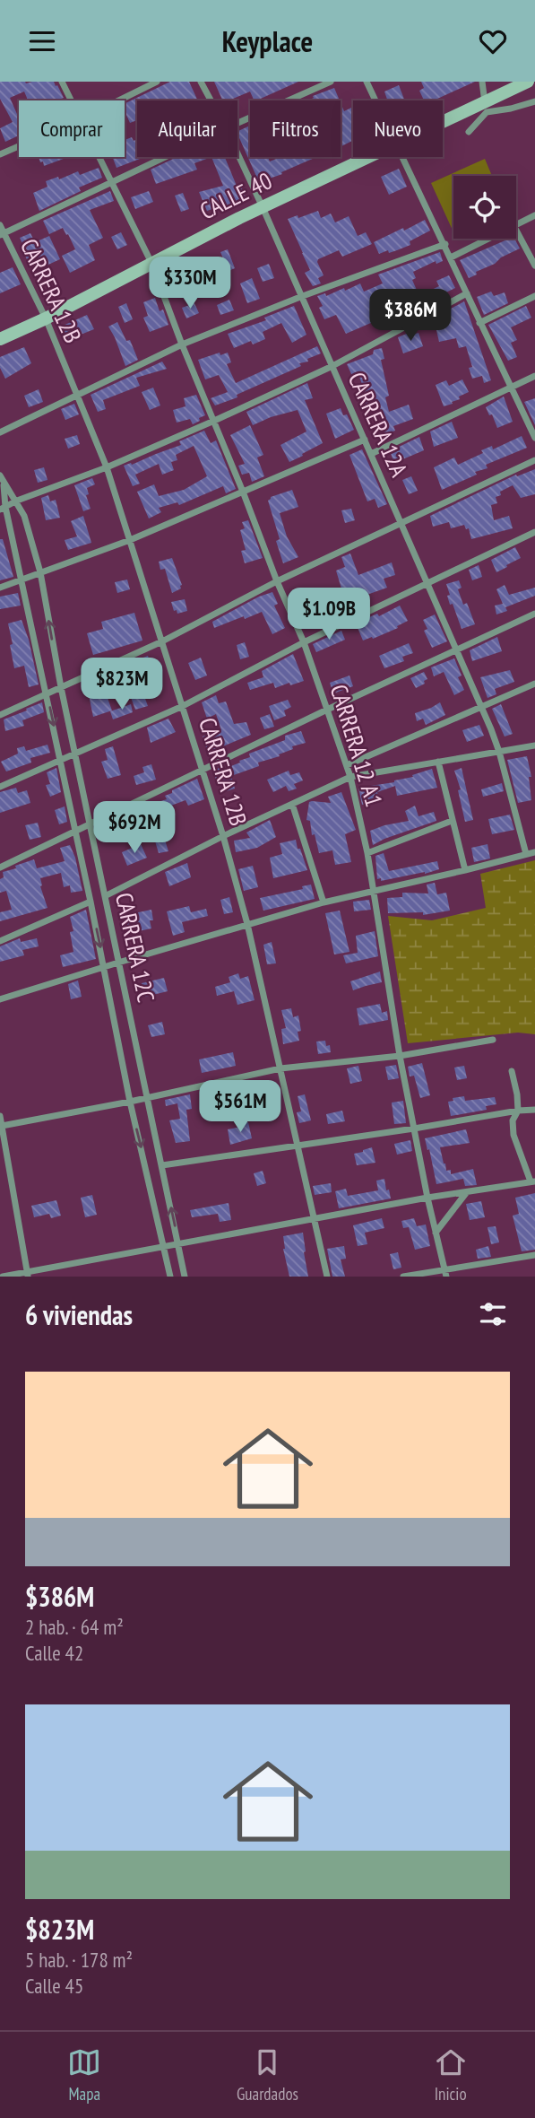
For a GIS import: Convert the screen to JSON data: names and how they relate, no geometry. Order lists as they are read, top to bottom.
{
  "streets": {
    "street": [
      "CALLE 40",
      "CARRERA 12B",
      "CARRERA 12A",
      "CARRERA 12 A1",
      "CARRERA 12C"
    ]
  },
  "crossings": [
    ["CALLE 40", "CARRERA 12B"],
    ["CALLE 40", "CARRERA 12A"],
    ["CALLE 40", "CARRERA 12 A1"]
  ],
  "page": {
    "header": "Keyplace",
    "chip": [
      "Comprar",
      "Alquilar",
      "Filtros",
      "Nuevo"
    ],
    "price": [
      "$330M",
      "$386M",
      "$1.09B",
      "$823M",
      "$692M",
      "$561M"
    ],
    "heading": "6 viviendas",
    "list": [
      {
        "name": "$386M",
        "note": "2 hab. · 64 m² · Calle 42"
      },
      {
        "name": "$823M",
        "note": "5 hab. · 178 m² · Calle 45"
      }
    ],
    "tabs": ["Mapa", "Guardados", "Inicio"]
  }
}
